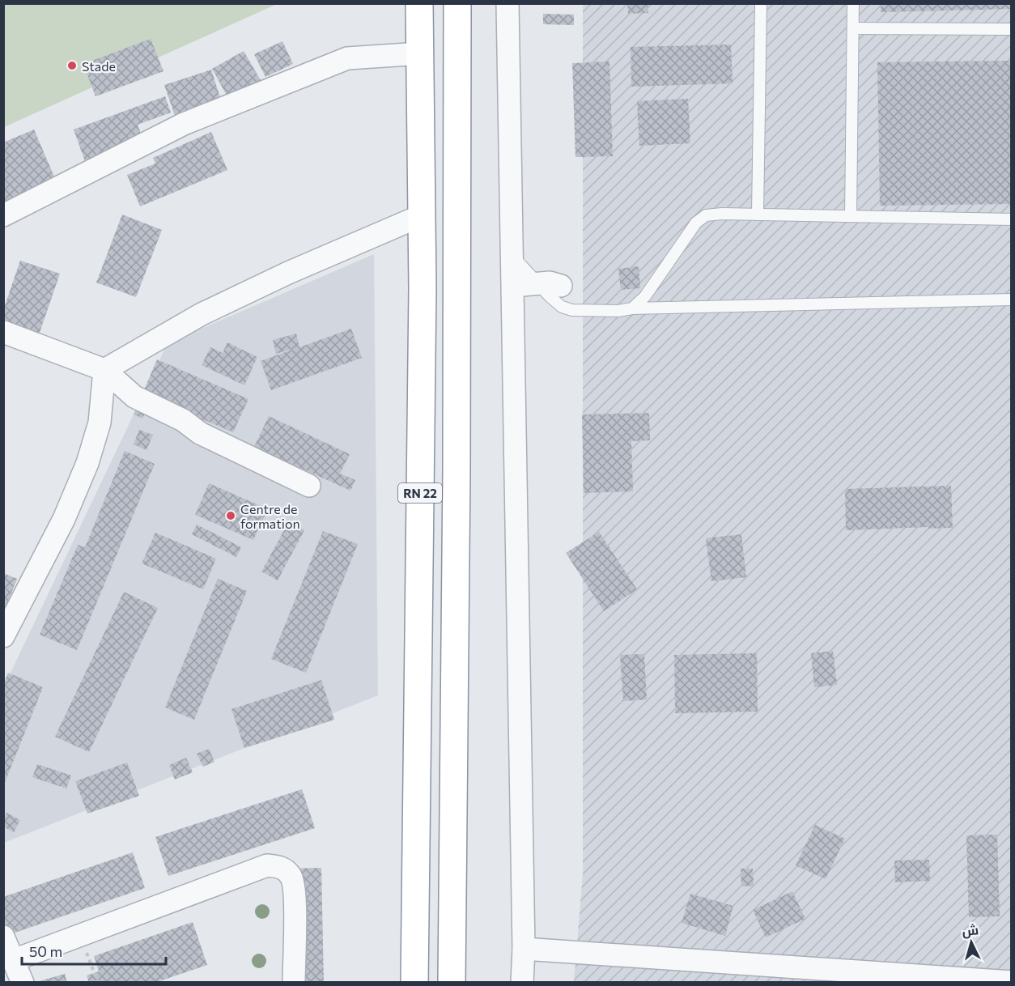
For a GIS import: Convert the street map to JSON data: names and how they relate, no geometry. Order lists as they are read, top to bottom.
{
  "streets": {
    "highway": ["RN 22"]
  },
  "places": ["Stade", "Centre de formation"],
  "scale_bar": "50 m",
  "north": "top"
}
